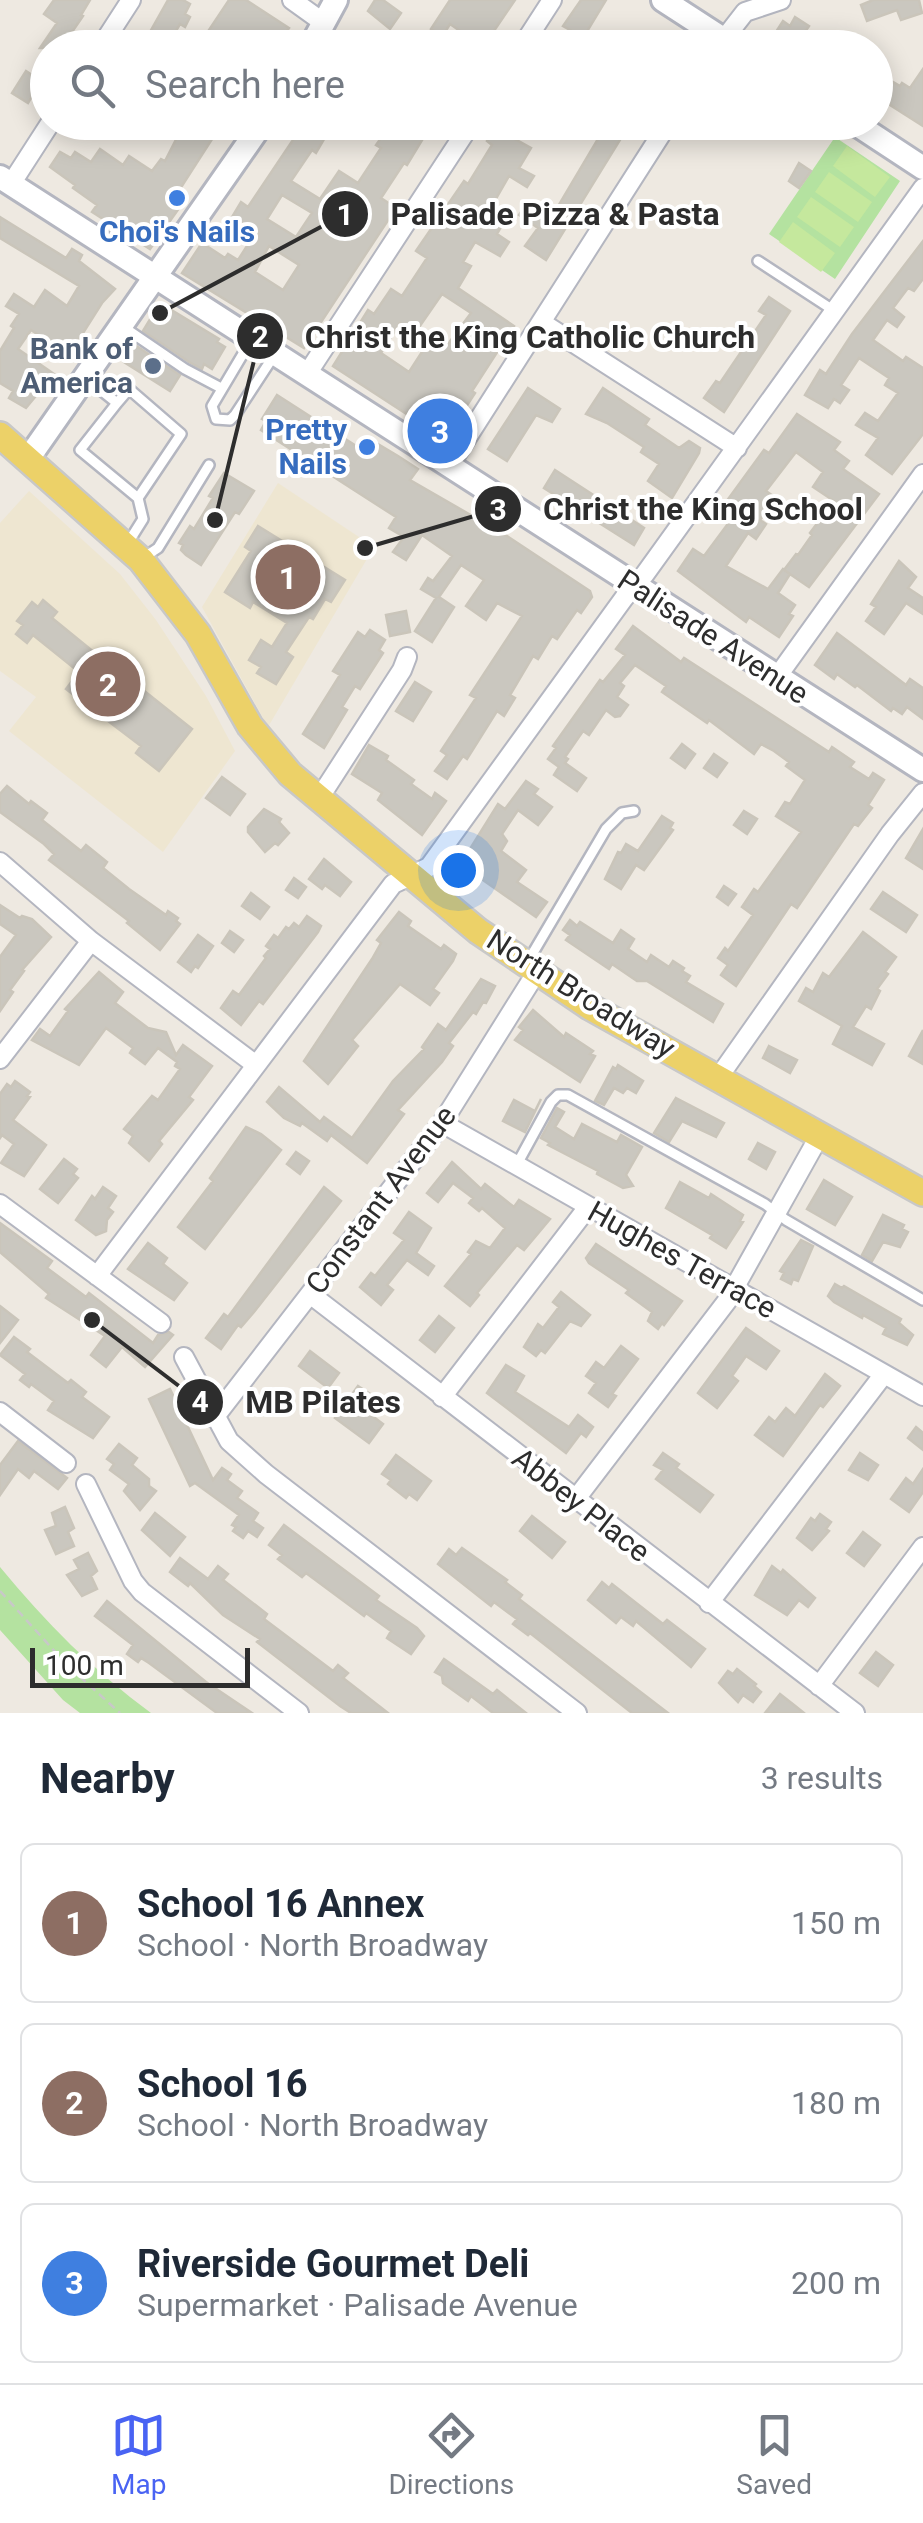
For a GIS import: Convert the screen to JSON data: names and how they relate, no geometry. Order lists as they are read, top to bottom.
{
  "streets": {
    "main road": ["North Broadway"],
    "street": [
      "Palisade Avenue",
      "Constant Avenue",
      "Hughes Terrace",
      "Abbey Place"
    ]
  },
  "crossings": [
    ["North Broadway", "Constant Avenue"],
    ["Constant Avenue", "Hughes Terrace"],
    ["Constant Avenue", "Abbey Place"]
  ],
  "places": [
    "Choi's Nails",
    "Palisade Pizza & Pasta",
    "Bank of America",
    "Pretty Nails",
    "Christ the King Catholic Church",
    "Christ the King School",
    "MB Pilates"
  ],
  "scale_bar": "100 m",
  "page": {
    "search": "Search here",
    "pins": ["3", "1", "2"],
    "scale": "100 m",
    "heading": ["Nearby", "3 results"],
    "list": [
      {
        "mark": "1",
        "name": "School 16 Annex",
        "note": "School · North Broadway",
        "value": "150 m"
      },
      {
        "mark": "2",
        "name": "School 16",
        "note": "School · North Broadway",
        "value": "180 m"
      },
      {
        "mark": "3",
        "name": "Riverside Gourmet Deli",
        "note": "Supermarket · Palisade Avenue",
        "value": "200 m"
      }
    ],
    "nav": ["Map", "Directions", "Saved"]
  }
}
